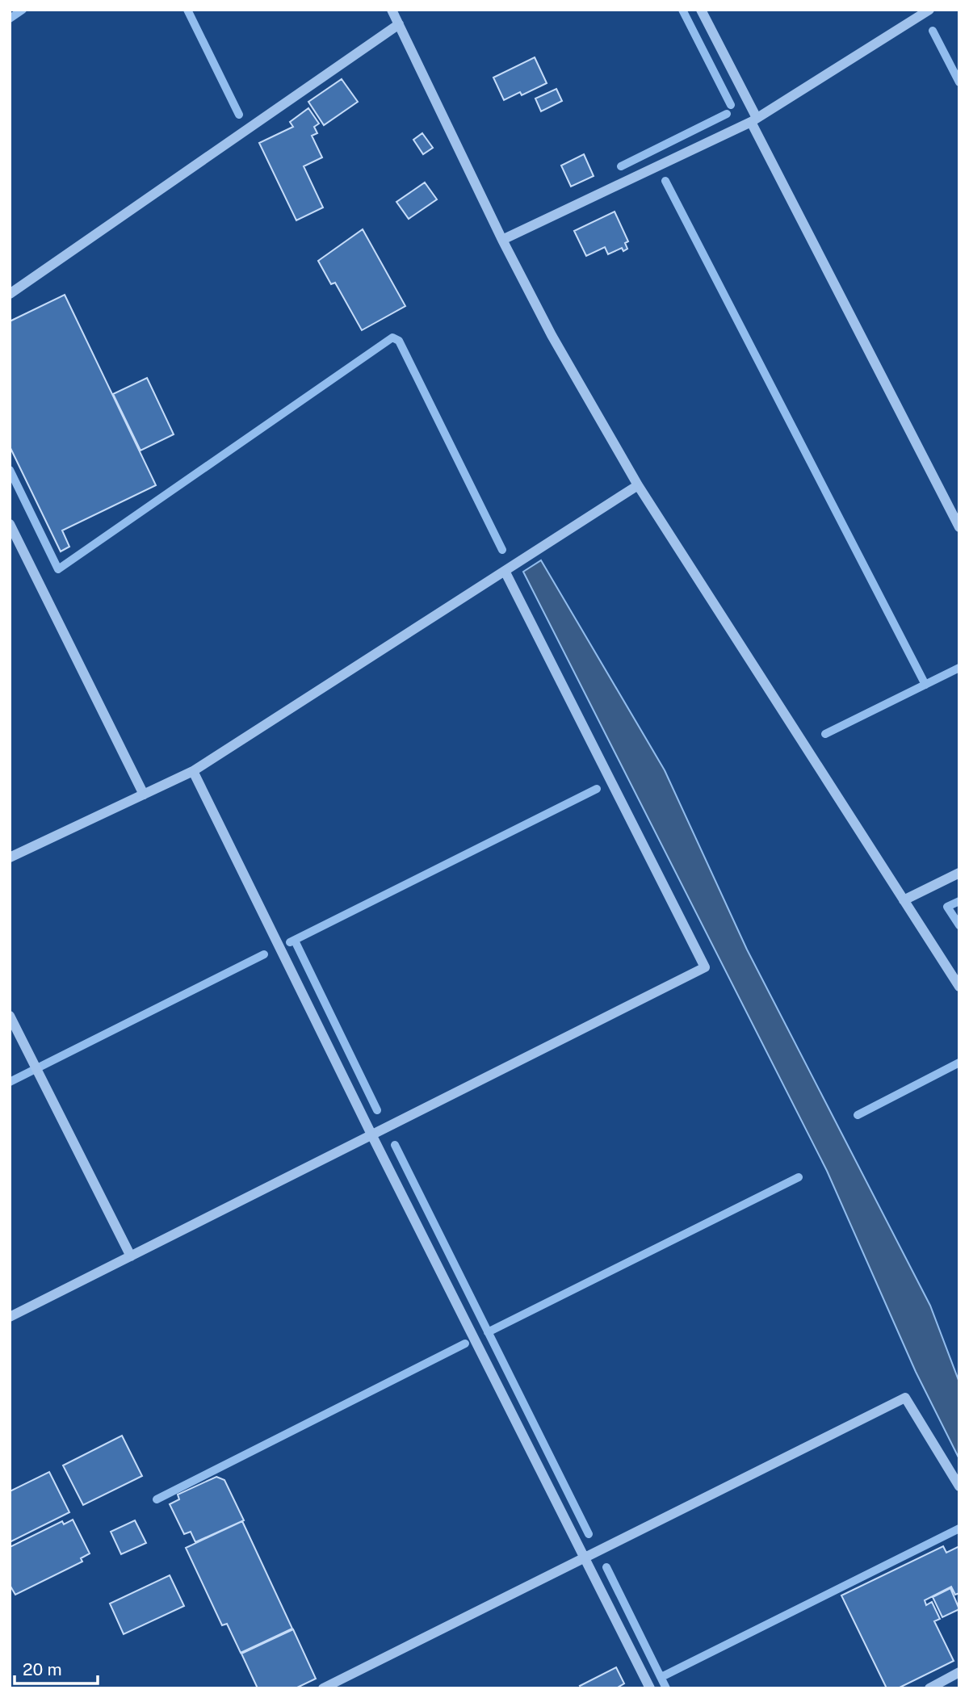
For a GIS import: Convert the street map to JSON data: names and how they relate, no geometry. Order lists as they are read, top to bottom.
{
  "scale_bar": "20 m"
}
